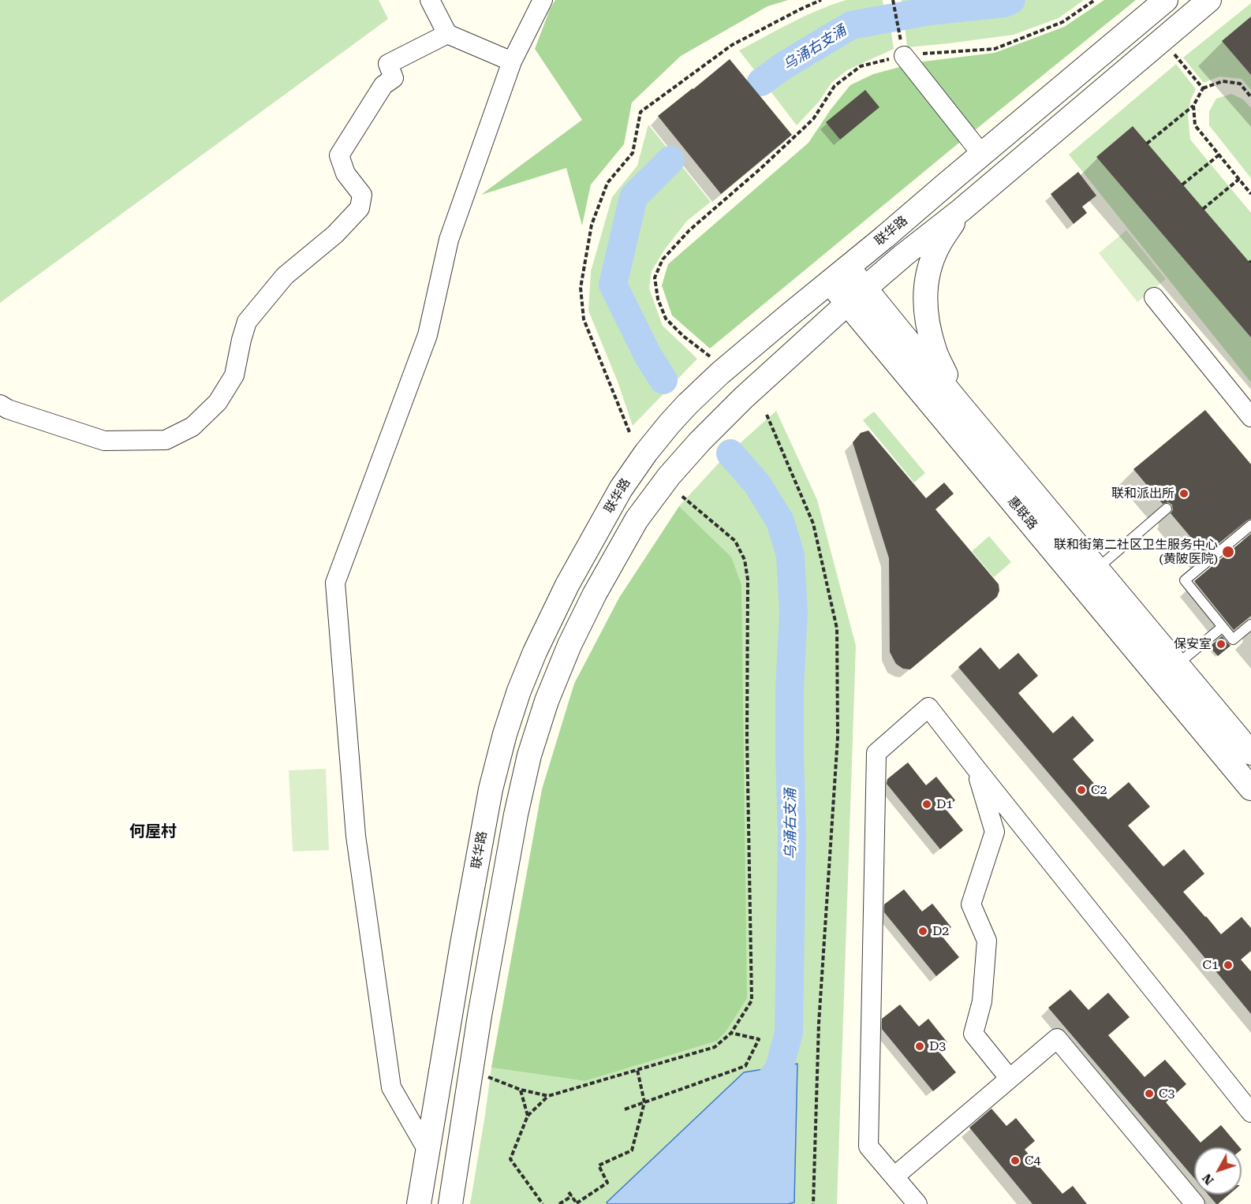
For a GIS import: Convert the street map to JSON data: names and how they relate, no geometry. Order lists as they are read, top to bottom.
{
  "streets": {
    "street": ["联华路", "惠联路"]
  },
  "crossings": [
    ["联华路", "惠联路"]
  ],
  "districts": ["何屋村"],
  "water": ["乌涌右支涌"],
  "places": [
    "联和派出所",
    "联和街第二社区卫生服务中心 (黄陂医院)",
    "保安室",
    "C2",
    "D1",
    "D2",
    "C1",
    "D3",
    "C3",
    "C4"
  ],
  "north": "bottom left"
}
